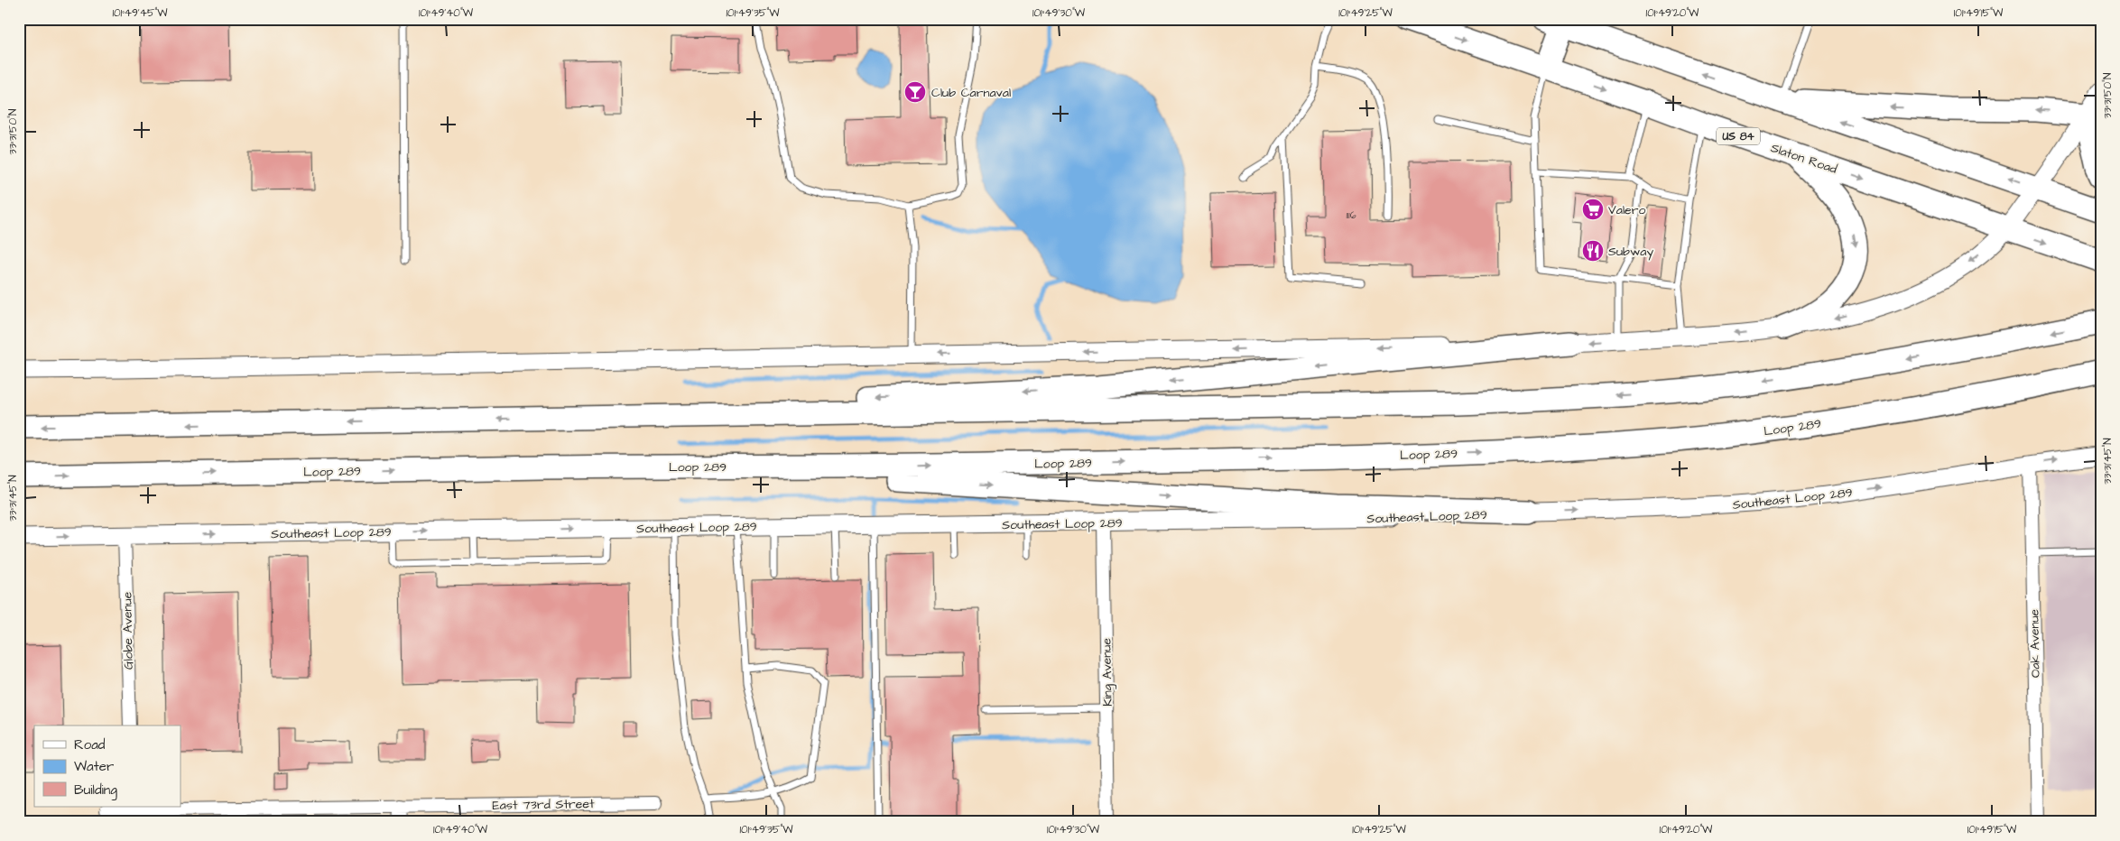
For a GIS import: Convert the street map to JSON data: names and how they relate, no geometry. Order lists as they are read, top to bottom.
{
  "streets": {
    "highway": ["US 84", "Slaton Road", "Loop 289"],
    "main road": ["Southeast Loop 289"],
    "street": [
      "Globe Avenue",
      "Oak Avenue",
      "King Avenue",
      "East 73rd Street"
    ]
  },
  "crossings": [
    ["Southeast Loop 289", "Globe Avenue"],
    ["Southeast Loop 289", "Oak Avenue"],
    ["Southeast Loop 289", "King Avenue"]
  ],
  "one_way": ["Southeast Loop 289"],
  "places": {
    "bar": ["Club Carnaval"],
    "supermarket": ["Valero"],
    "restaurant": ["Subway"]
  },
  "house_numbers": ["1116"],
  "legend": ["Road", "Water", "Building"],
  "coordinates": [
    "101°49'45\"W",
    "101°49'40\"W",
    "101°49'35\"W",
    "101°49'30\"W",
    "101°49'25\"W",
    "101°49'20\"W",
    "101°49'15\"W",
    "33°31'50\"N",
    "33°31'45\"N"
  ]
}
